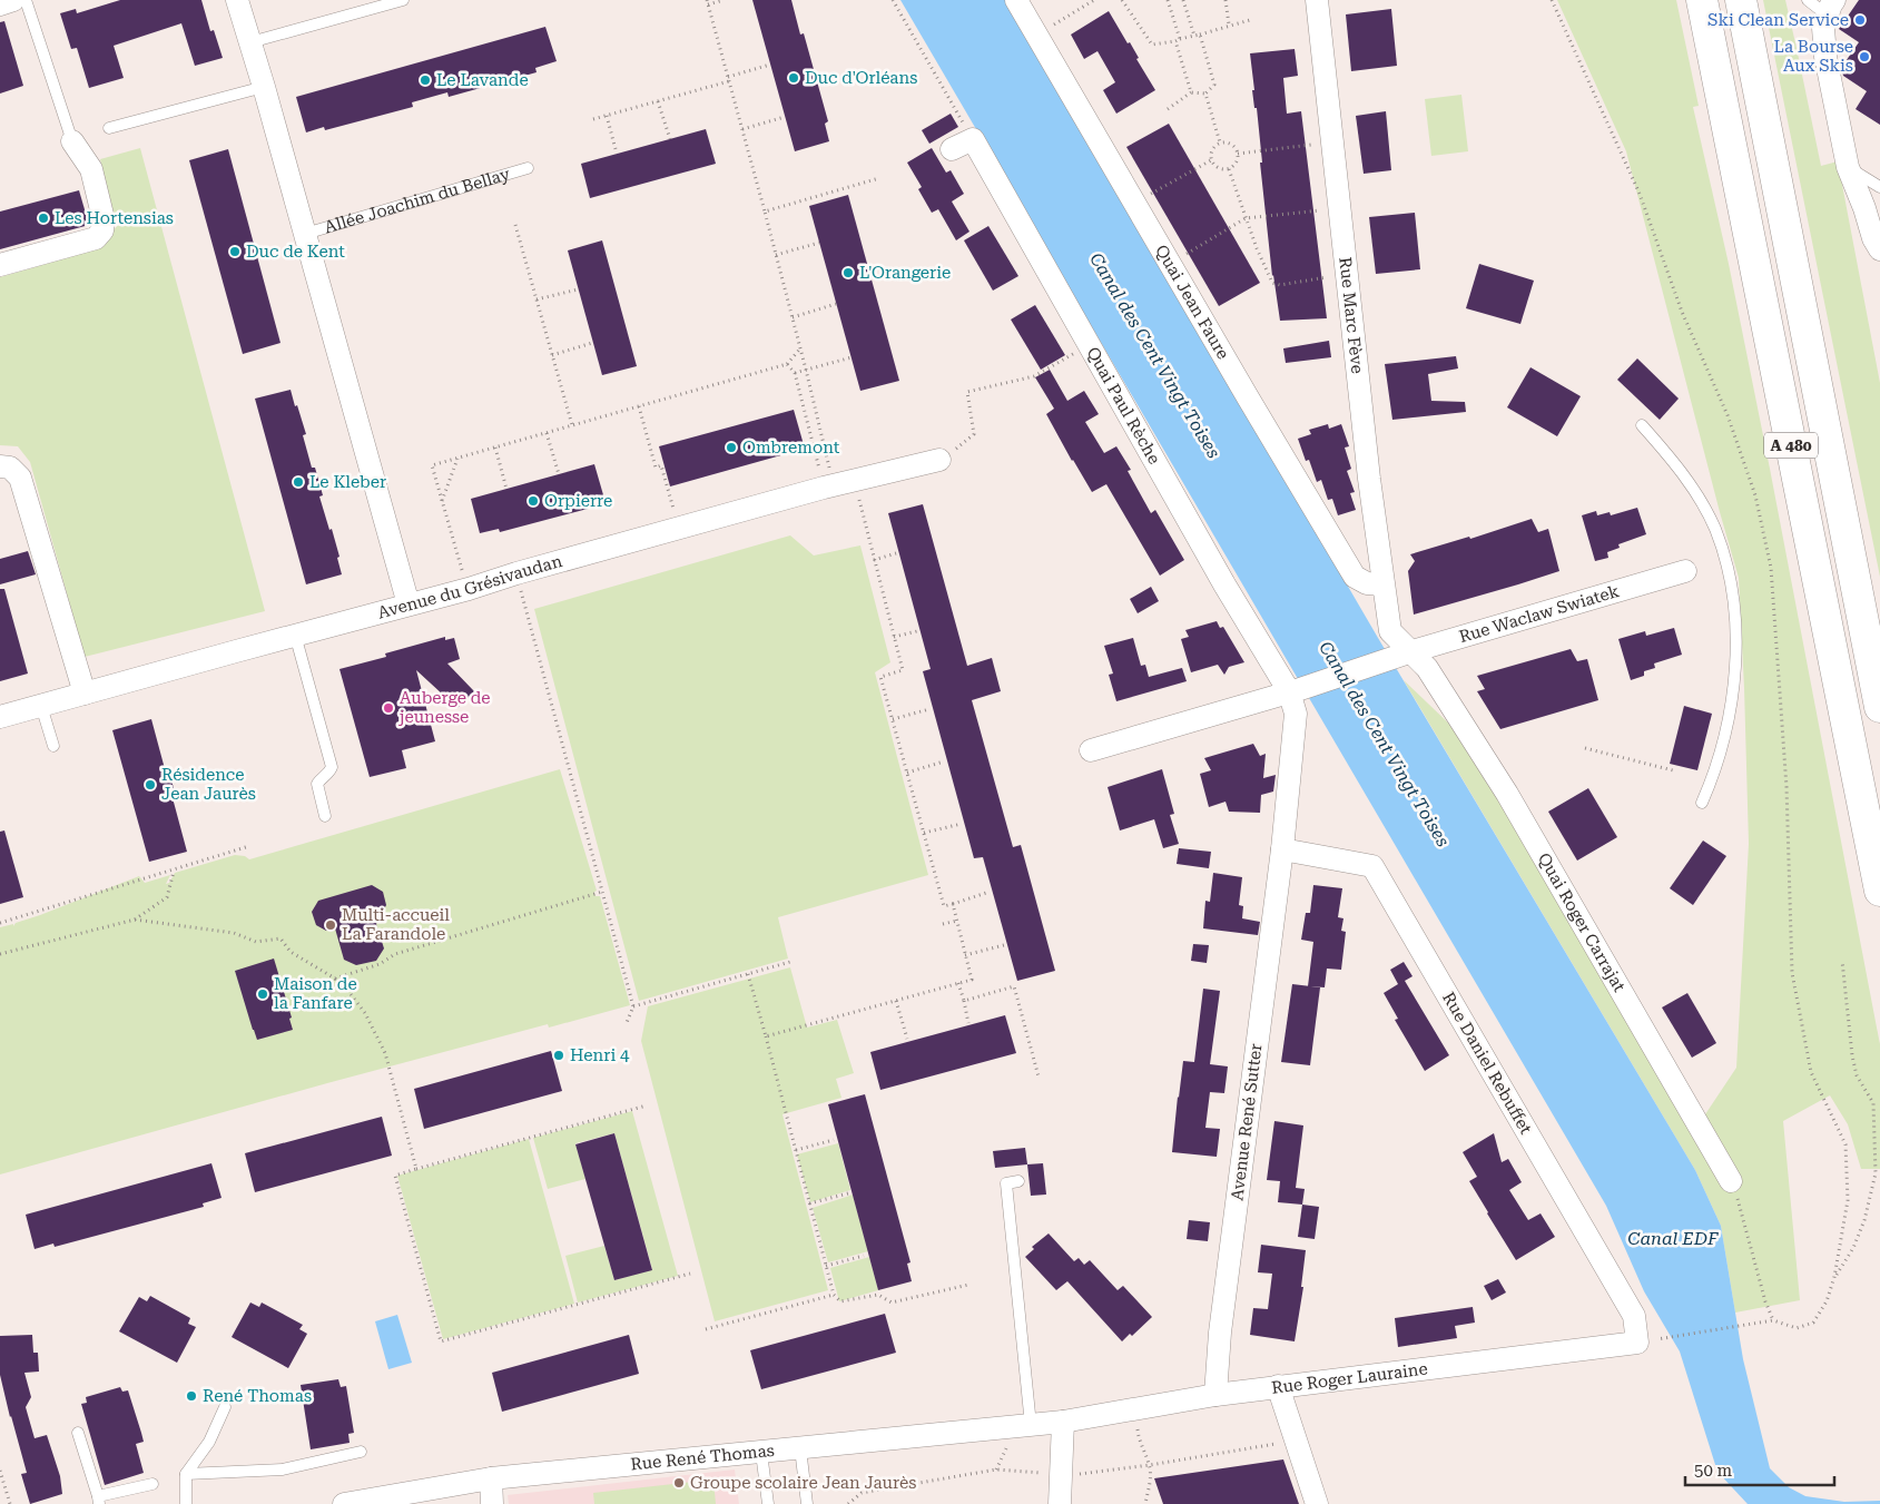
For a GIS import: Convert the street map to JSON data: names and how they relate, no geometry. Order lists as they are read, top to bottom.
{
  "streets": {
    "highway": ["A 480"],
    "street": [
      "Allée Joachim du Bellay",
      "Quai Jean Faure",
      "Rue Marc Fève",
      "Quai Paul Rèche",
      "Avenue du Grésivaudan",
      "Rue Waclaw Swiatek",
      "Quai Roger Carrajat",
      "Rue Daniel Rebuffet",
      "Avenue René Sutter",
      "Rue Roger Lauraine",
      "Rue René Thomas"
    ]
  },
  "crossings": [
    ["Allée Joachim du Bellay", "Avenue du Grésivaudan"],
    ["Quai Jean Faure", "Rue Marc Fève"],
    ["Rue Marc Fève", "Quai Roger Carrajat"],
    ["Quai Paul Rèche", "Rue Waclaw Swiatek"],
    ["Quai Paul Rèche", "Rue Daniel Rebuffet"],
    ["Quai Paul Rèche", "Avenue René Sutter"],
    ["Rue Waclaw Swiatek", "Quai Roger Carrajat"],
    ["Rue Daniel Rebuffet", "Avenue René Sutter"],
    ["Rue Daniel Rebuffet", "Rue Roger Lauraine"],
    ["Avenue René Sutter", "Rue Roger Lauraine"],
    ["Rue Roger Lauraine", "Rue René Thomas"]
  ],
  "water": ["Canal des Cent Vingt Toises", "Canal EDF"],
  "places": [
    "Ski Clean Service",
    "La Bourse Aux Skis",
    "Duc d'Orléans",
    "Le Lavande",
    "Les Hortensias",
    "Duc de Kent",
    "L'Orangerie",
    "Ombremont",
    "Le Kleber",
    "Orpierre",
    "Auberge de jeunesse",
    "Résidence Jean Jaurès",
    "Multi-accueil La Farandole",
    "Maison de la Fanfare",
    "Henri 4",
    "René Thomas",
    "Groupe scolaire Jean Jaurès"
  ],
  "scale_bar": "50 m"
}
